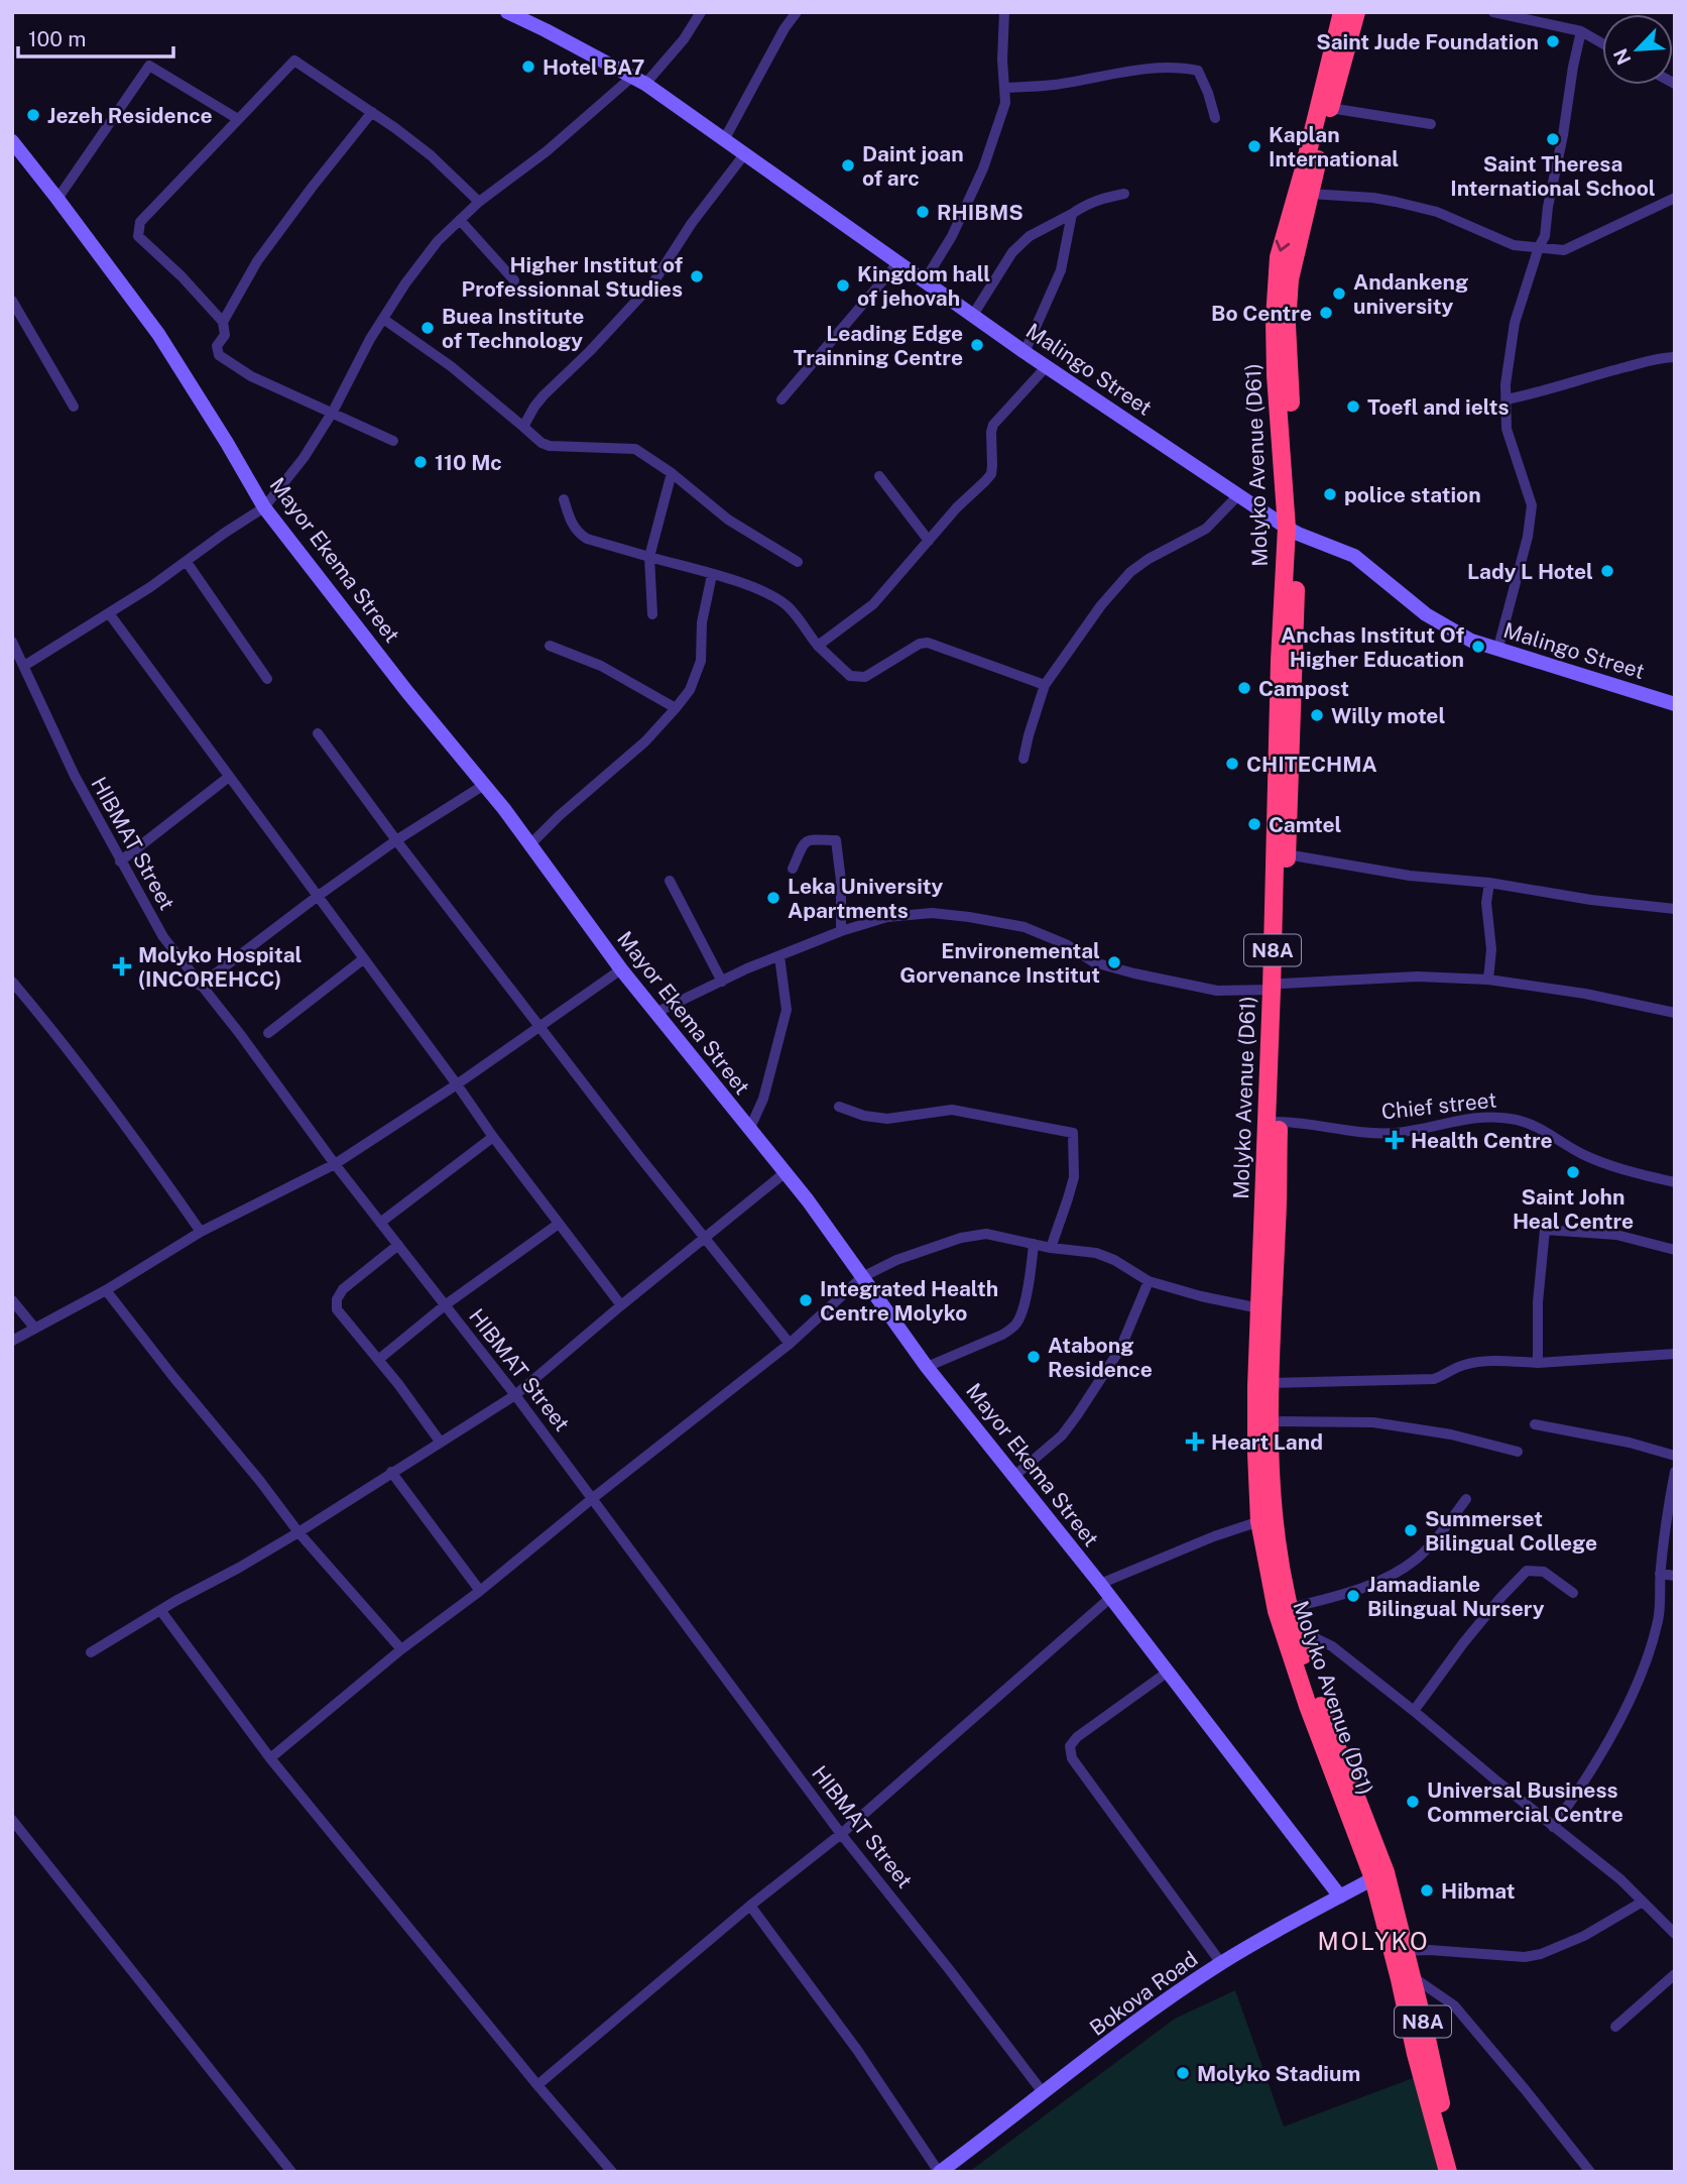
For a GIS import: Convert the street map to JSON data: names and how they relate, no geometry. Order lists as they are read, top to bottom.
{
  "streets": {
    "highway": ["Molyko Avenue (D61)", "N8A"],
    "street": [
      "Malingo Street",
      "Mayor Ekema Street",
      "HIBMAT Street",
      "Chief street",
      "Bokova Road"
    ]
  },
  "crossings": [
    ["Malingo Street", "Molyko Avenue (D61)"],
    ["Molyko Avenue (D61)", "N8A"],
    ["Molyko Avenue (D61)", "Chief street"],
    ["Molyko Avenue (D61)", "Bokova Road"],
    ["Mayor Ekema Street", "Bokova Road"],
    ["HIBMAT Street", "Bokova Road"],
    ["N8A", "Bokova Road"]
  ],
  "districts": ["MOLYKO"],
  "places": {
    "other": [
      "Saint Jude Foundation",
      "Hotel BA7",
      "Jezeh Residence",
      "Saint Theresa International School",
      "Kaplan International",
      "Daint joan of arc",
      "RHIBMS",
      "Higher Institut of Professionnal Studies",
      "Kingdom hall of jehovah",
      "Andankeng university",
      "Bo Centre",
      "Buea Institute of Technology",
      "Leading Edge Trainning Centre",
      "Toefl and ielts",
      "110 Mc",
      "police station",
      "Lady L Hotel",
      "Anchas Institut Of Higher Education",
      "Campost",
      "Willy motel",
      "CHITECHMA",
      "Camtel",
      "Leka University Apartments",
      "Environemental Gorvenance Institut",
      "Saint John Heal Centre",
      "Integrated Health Centre Molyko",
      "Atabong Residence",
      "Summerset Bilingual College",
      "Jamadianle Bilingual Nursery",
      "Universal Business Commercial Centre",
      "Hibmat",
      "Molyko Stadium"
    ],
    "health": ["Molyko Hospital (INCOREHCC)", "Health Centre", "Heart Land"]
  },
  "scale_bar": "100 m",
  "north": "bottom left"
}
